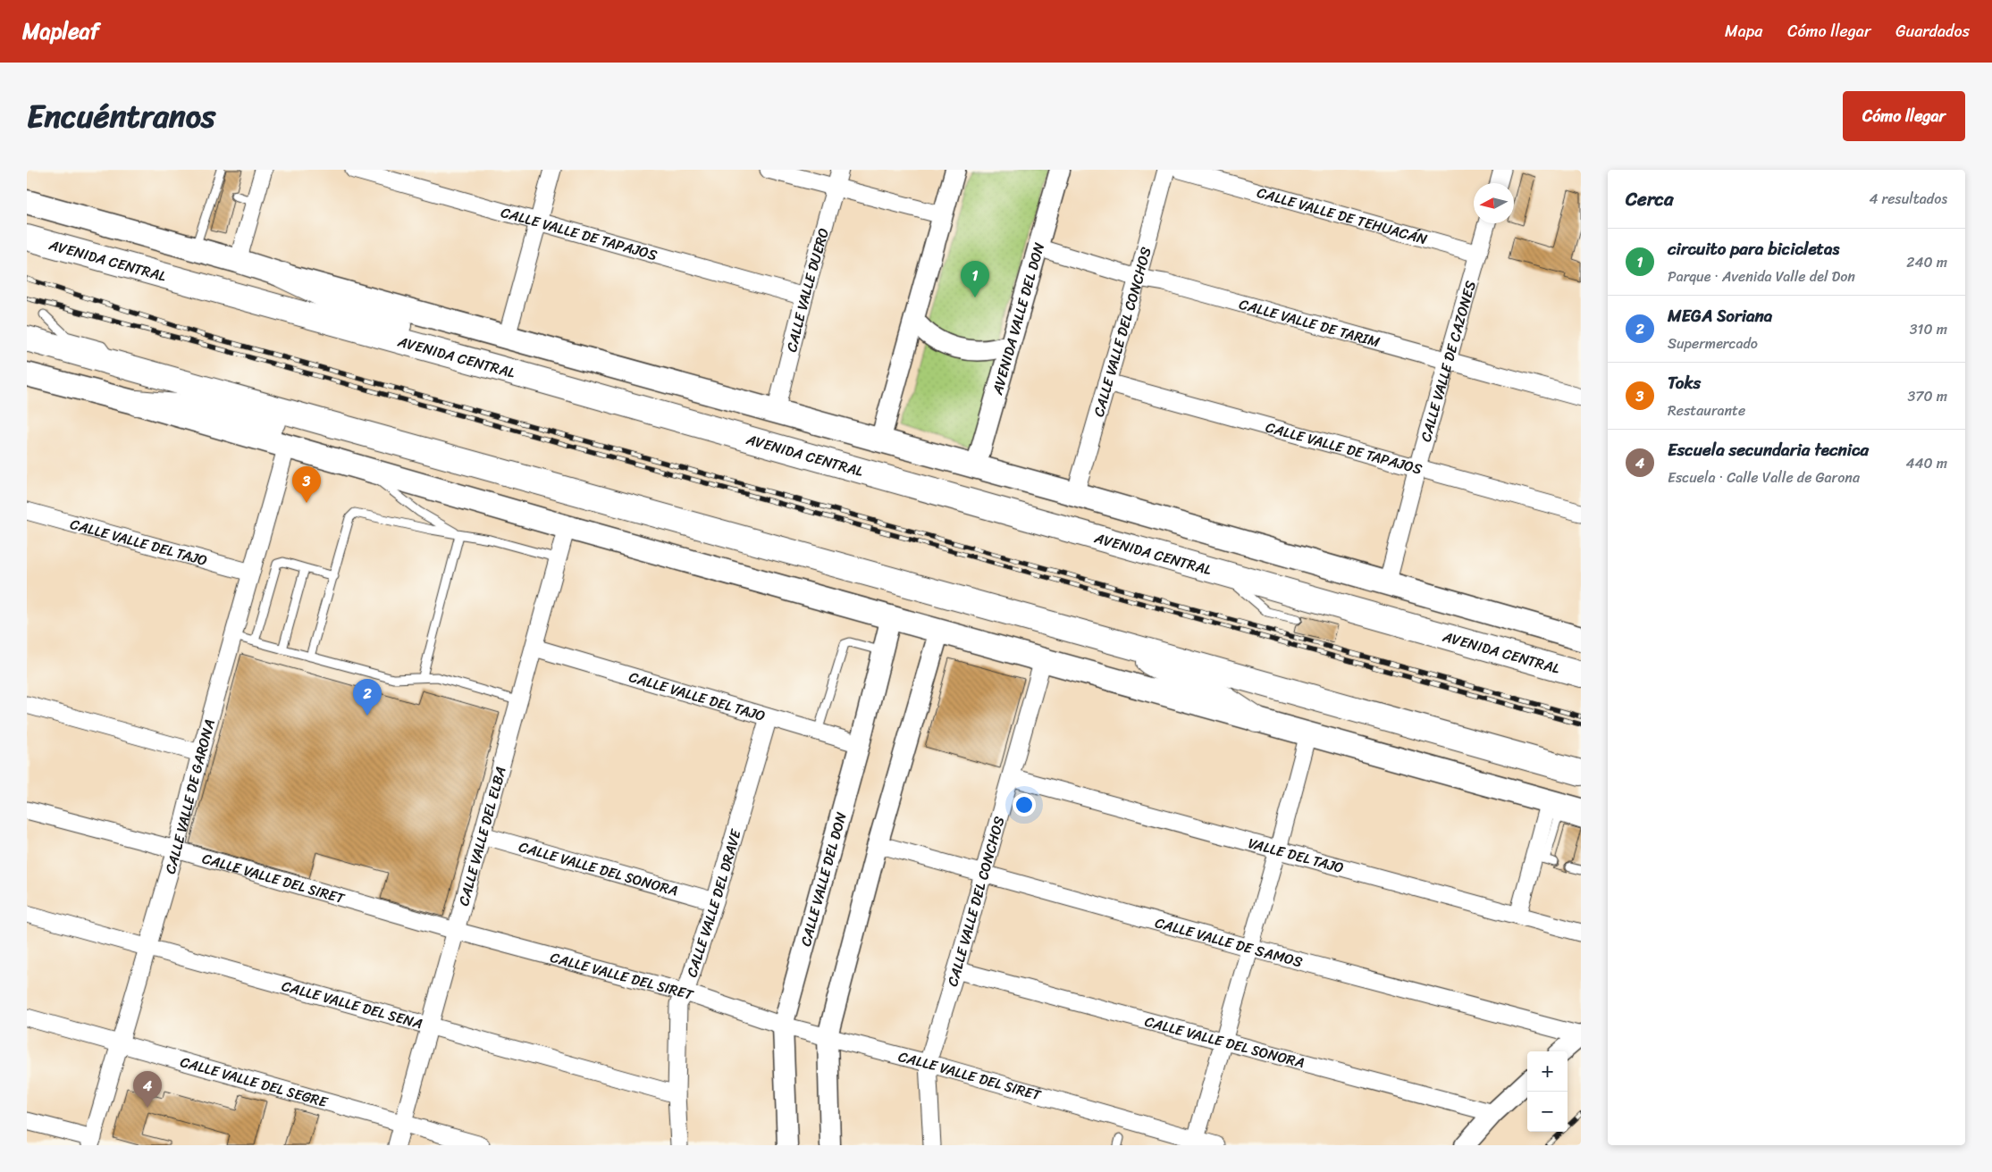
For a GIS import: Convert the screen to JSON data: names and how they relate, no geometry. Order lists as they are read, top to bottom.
{
  "streets": {
    "highway": ["AVENIDA CENTRAL"],
    "street": [
      "CALLE VALLE DE TEHUACÁN",
      "CALLE VALLE DE TAPAJOS",
      "CALLE VALLE DUERO",
      "AVENIDA VALLE DEL DON",
      "CALLE VALLE DE TARIM",
      "CALLE VALLE DEL CONCHOS",
      "CALLE VALLE DE CAZONES",
      "CALLE VALLE DEL TAJO",
      "CALLE VALLE DE GARONA",
      "CALLE VALLE DEL ELBA",
      "VALLE DEL TAJO",
      "CALLE VALLE DEL SONORA",
      "CALLE VALLE DEL SIRET",
      "CALLE VALLE DEL DON",
      "CALLE VALLE DEL DRAVE",
      "CALLE VALLE DE SAMOS",
      "CALLE VALLE DEL SENA",
      "CALLE VALLE DEL SEGRE"
    ]
  },
  "crossings": [
    ["CALLE VALLE DE TEHUACÁN", "CALLE VALLE DE CAZONES"],
    ["CALLE VALLE DE TAPAJOS", "CALLE VALLE DUERO"],
    ["CALLE VALLE DE TAPAJOS", "CALLE VALLE DEL CONCHOS"],
    ["CALLE VALLE DE TAPAJOS", "CALLE VALLE DE CAZONES"],
    ["AVENIDA VALLE DEL DON", "CALLE VALLE DE TARIM"],
    ["CALLE VALLE DE TARIM", "CALLE VALLE DEL CONCHOS"],
    ["CALLE VALLE DE TARIM", "CALLE VALLE DE CAZONES"],
    ["CALLE VALLE DEL CONCHOS", "VALLE DEL TAJO"],
    ["CALLE VALLE DEL CONCHOS", "CALLE VALLE DEL SONORA"],
    ["CALLE VALLE DEL CONCHOS", "CALLE VALLE DEL SIRET"],
    ["CALLE VALLE DEL CONCHOS", "CALLE VALLE DE SAMOS"],
    ["CALLE VALLE DEL TAJO", "CALLE VALLE DE GARONA"],
    ["CALLE VALLE DEL TAJO", "CALLE VALLE DEL ELBA"],
    ["CALLE VALLE DEL TAJO", "CALLE VALLE DEL DON"],
    ["CALLE VALLE DEL TAJO", "CALLE VALLE DEL DRAVE"],
    ["CALLE VALLE DE GARONA", "CALLE VALLE DEL SIRET"],
    ["CALLE VALLE DE GARONA", "CALLE VALLE DEL SENA"],
    ["CALLE VALLE DE GARONA", "CALLE VALLE DEL SEGRE"],
    ["CALLE VALLE DEL ELBA", "CALLE VALLE DEL SONORA"],
    ["CALLE VALLE DEL ELBA", "CALLE VALLE DEL SIRET"],
    ["CALLE VALLE DEL ELBA", "CALLE VALLE DEL SENA"],
    ["CALLE VALLE DEL ELBA", "CALLE VALLE DEL SEGRE"],
    ["CALLE VALLE DEL SONORA", "CALLE VALLE DEL DRAVE"],
    ["CALLE VALLE DEL SIRET", "CALLE VALLE DEL DON"],
    ["CALLE VALLE DEL SIRET", "CALLE VALLE DEL DRAVE"],
    ["CALLE VALLE DEL DRAVE", "CALLE VALLE DEL SENA"]
  ],
  "north": "left",
  "page": {
    "header": "Mapleaf",
    "nav": ["Mapa", "Cómo llegar", "Guardados"],
    "title": "Encuéntranos",
    "buttons": "Cómo llegar",
    "heading": ["Cerca", "4 resultados"],
    "list": [
      {
        "mark": "1",
        "name": "circuito para bicicletas",
        "note": "Parque · Avenida Valle del Don",
        "value": "240 m"
      },
      {
        "mark": "2",
        "name": "MEGA Soriana",
        "note": "Supermercado",
        "value": "310 m"
      },
      {
        "mark": "3",
        "name": "Toks",
        "note": "Restaurante",
        "value": "370 m"
      },
      {
        "mark": "4",
        "name": "Escuela secundaria tecnica",
        "note": "Escuela · Calle Valle de Garona",
        "value": "440 m"
      }
    ],
    "pins": [
      "1",
      "3",
      "2",
      "4"
    ],
    "map_buttons": ["+", "−"]
  }
}
